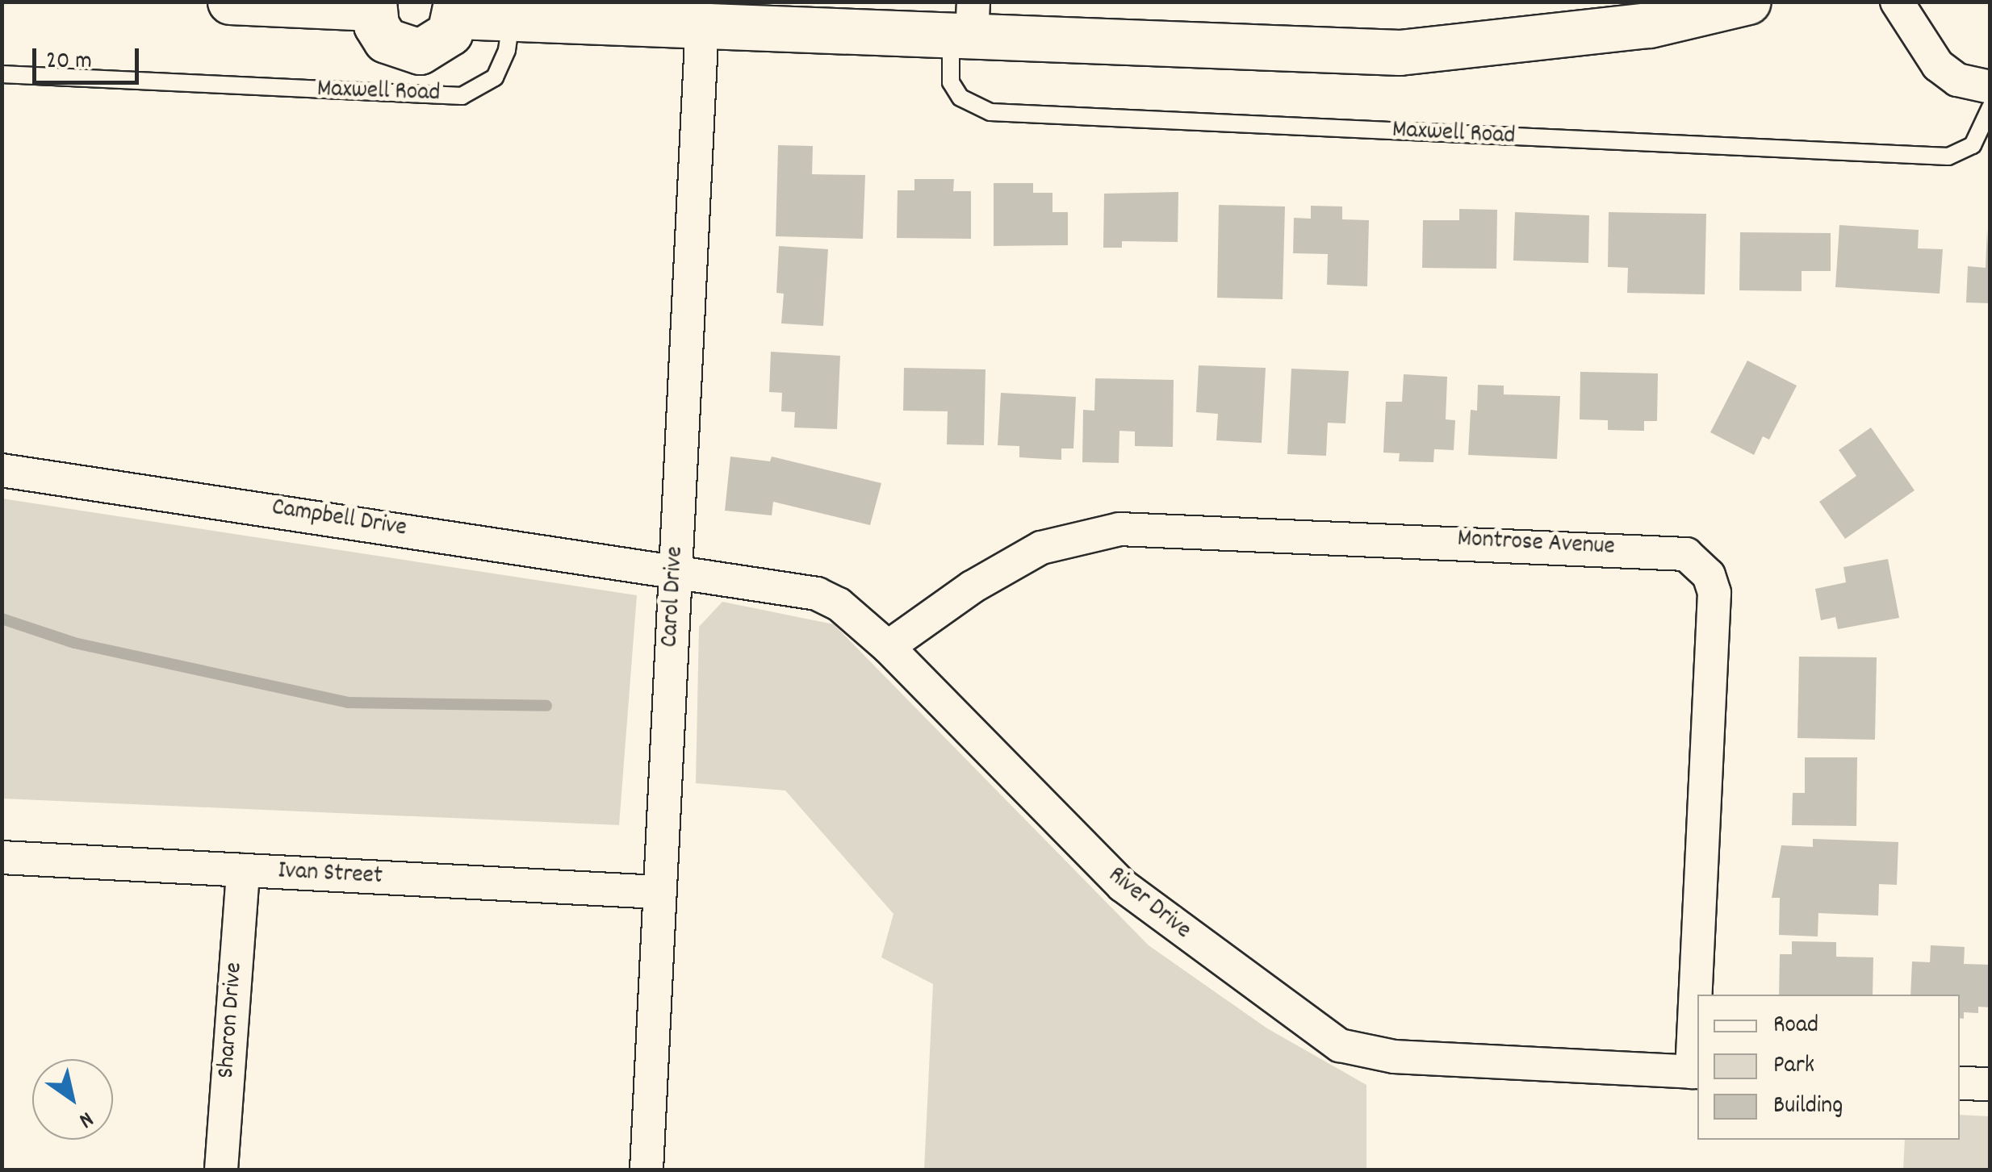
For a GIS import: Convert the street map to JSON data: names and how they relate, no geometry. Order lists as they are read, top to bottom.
{
  "streets": {
    "street": [
      "Campbell Drive",
      "Montrose Avenue",
      "Carol Drive",
      "Ivan Street",
      "River Drive",
      "Sharon Drive"
    ],
    "lane": ["Maxwell Road"]
  },
  "crossings": [
    ["Campbell Drive", "Carol Drive"],
    ["Campbell Drive", "River Drive"],
    ["Montrose Avenue", "River Drive"],
    ["Carol Drive", "Ivan Street"],
    ["Carol Drive", "River Drive"],
    ["Ivan Street", "Sharon Drive"]
  ],
  "legend": ["Road", "Park", "Building"],
  "scale_bar": "20 m",
  "north": "bottom right"
}
